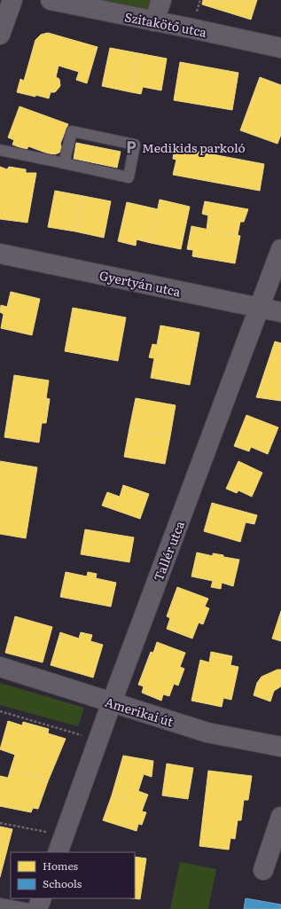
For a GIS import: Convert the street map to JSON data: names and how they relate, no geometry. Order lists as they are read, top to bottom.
{
  "streets": {
    "street": [
      "Szitakötő utca",
      "Gyertyán utca",
      "Tallér utca",
      "Amerikai út"
    ]
  },
  "crossings": [
    ["Gyertyán utca", "Tallér utca"],
    ["Tallér utca", "Amerikai út"]
  ],
  "places": {
    "parking": ["Medikids parkoló"]
  },
  "legend": ["Homes", "Schools"]
}
